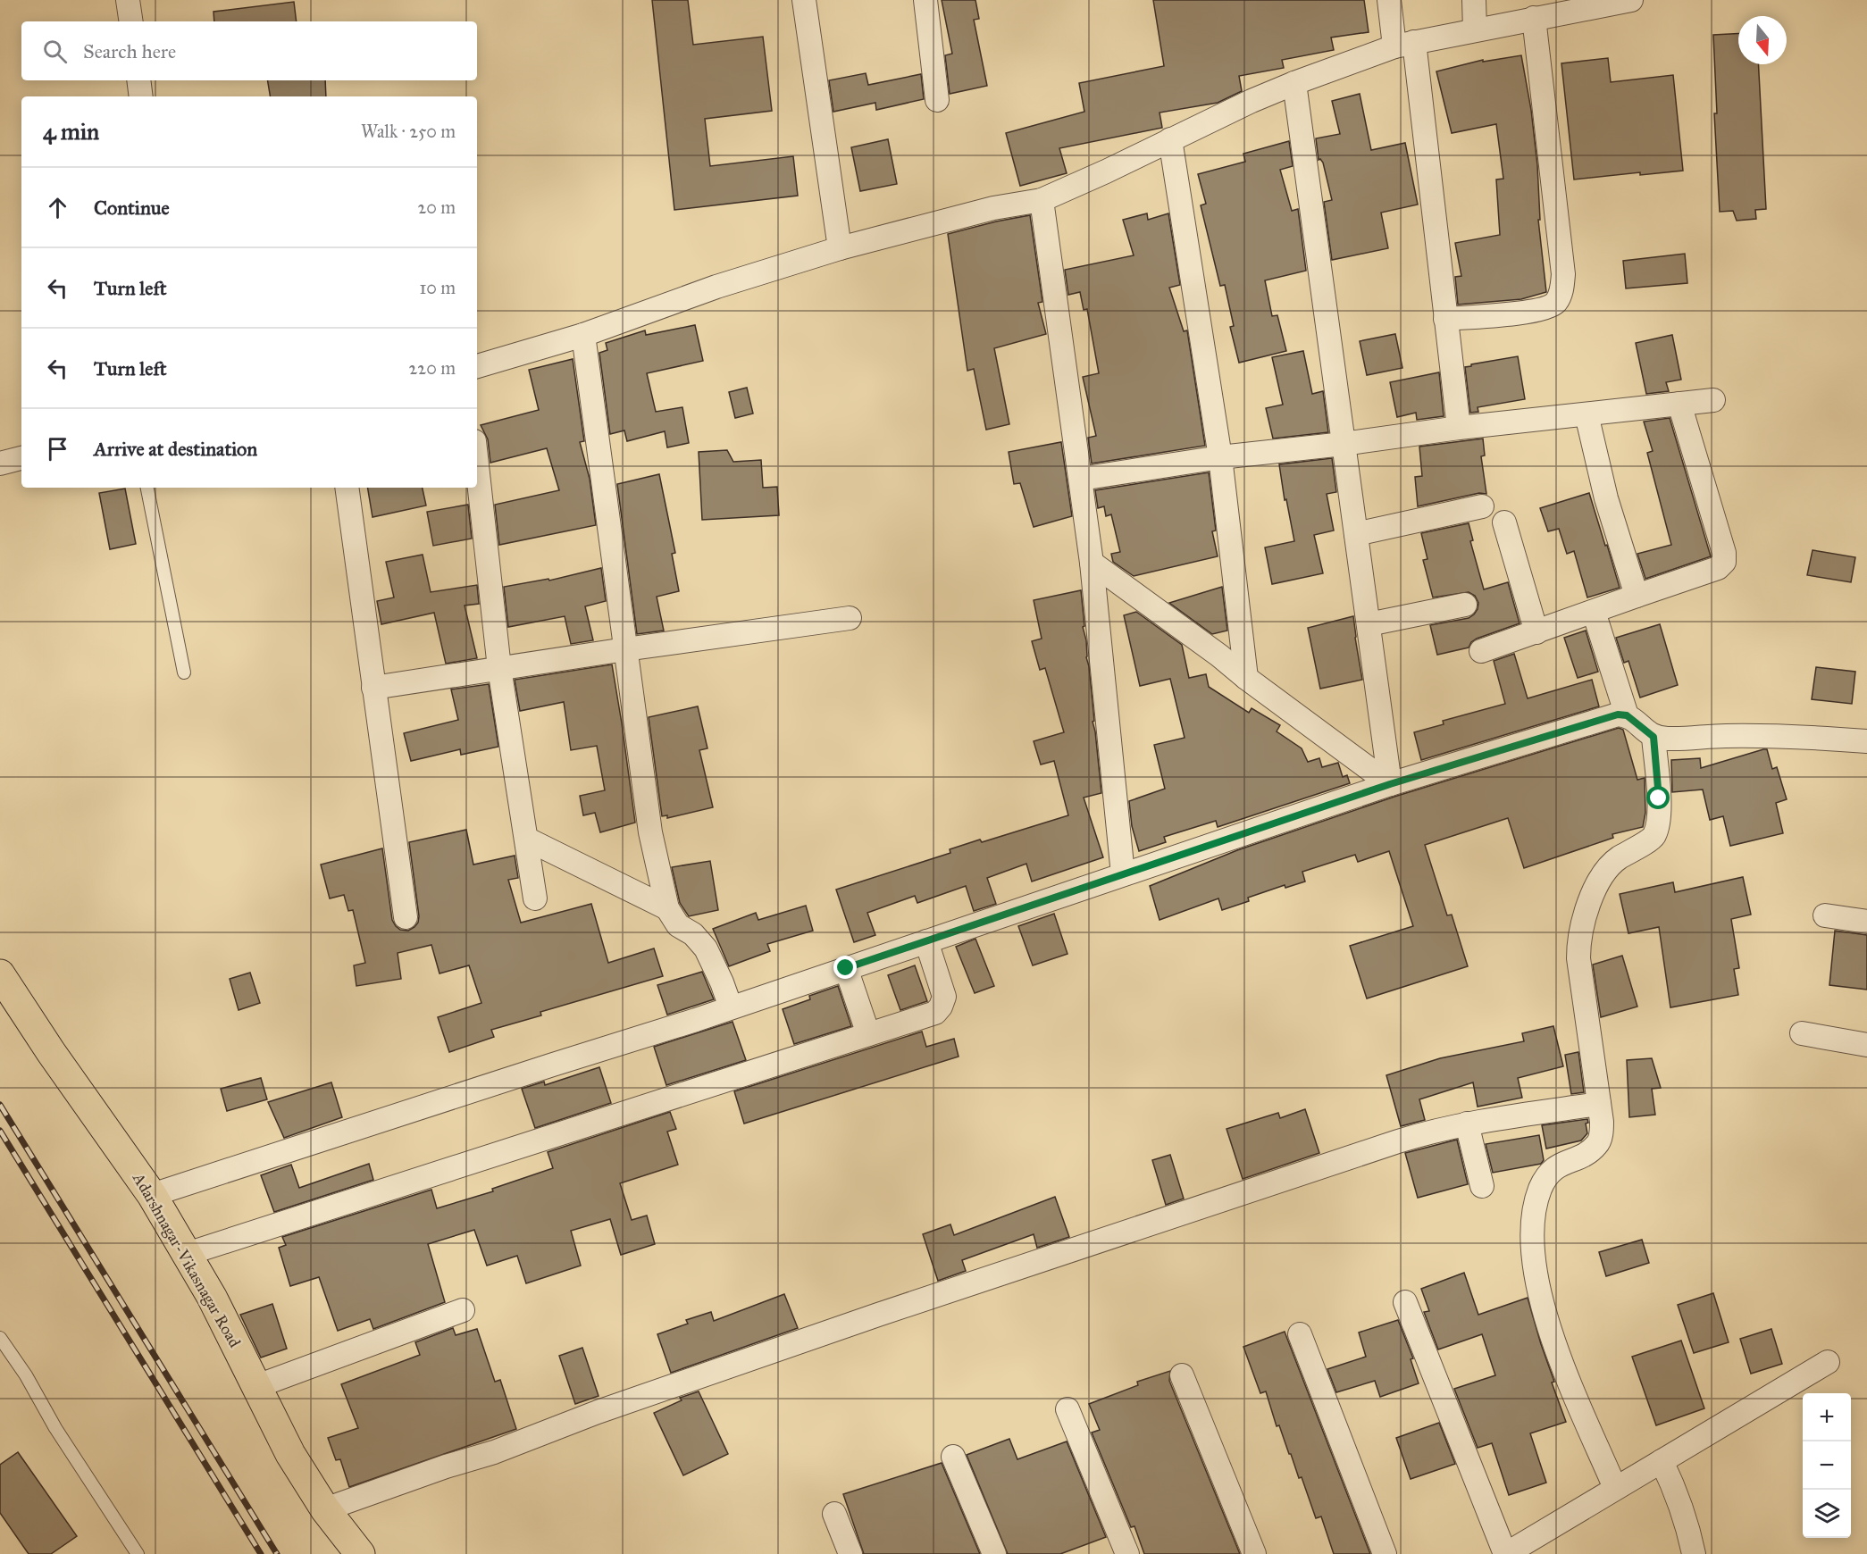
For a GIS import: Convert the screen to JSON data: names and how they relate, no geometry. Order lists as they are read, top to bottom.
{
  "streets": {
    "main road": ["Adarshnagar-Vikasnagar Road"]
  },
  "north": "bottom",
  "page": {
    "search": "Search here",
    "heading": ["4 min", "Walk · 250 m"],
    "list": [
      ["Continue", "20 m"],
      ["Turn left", "10 m"],
      ["Turn left", "220 m"],
      "Arrive at destination"
    ],
    "map_buttons": ["+", "−"]
  }
}
